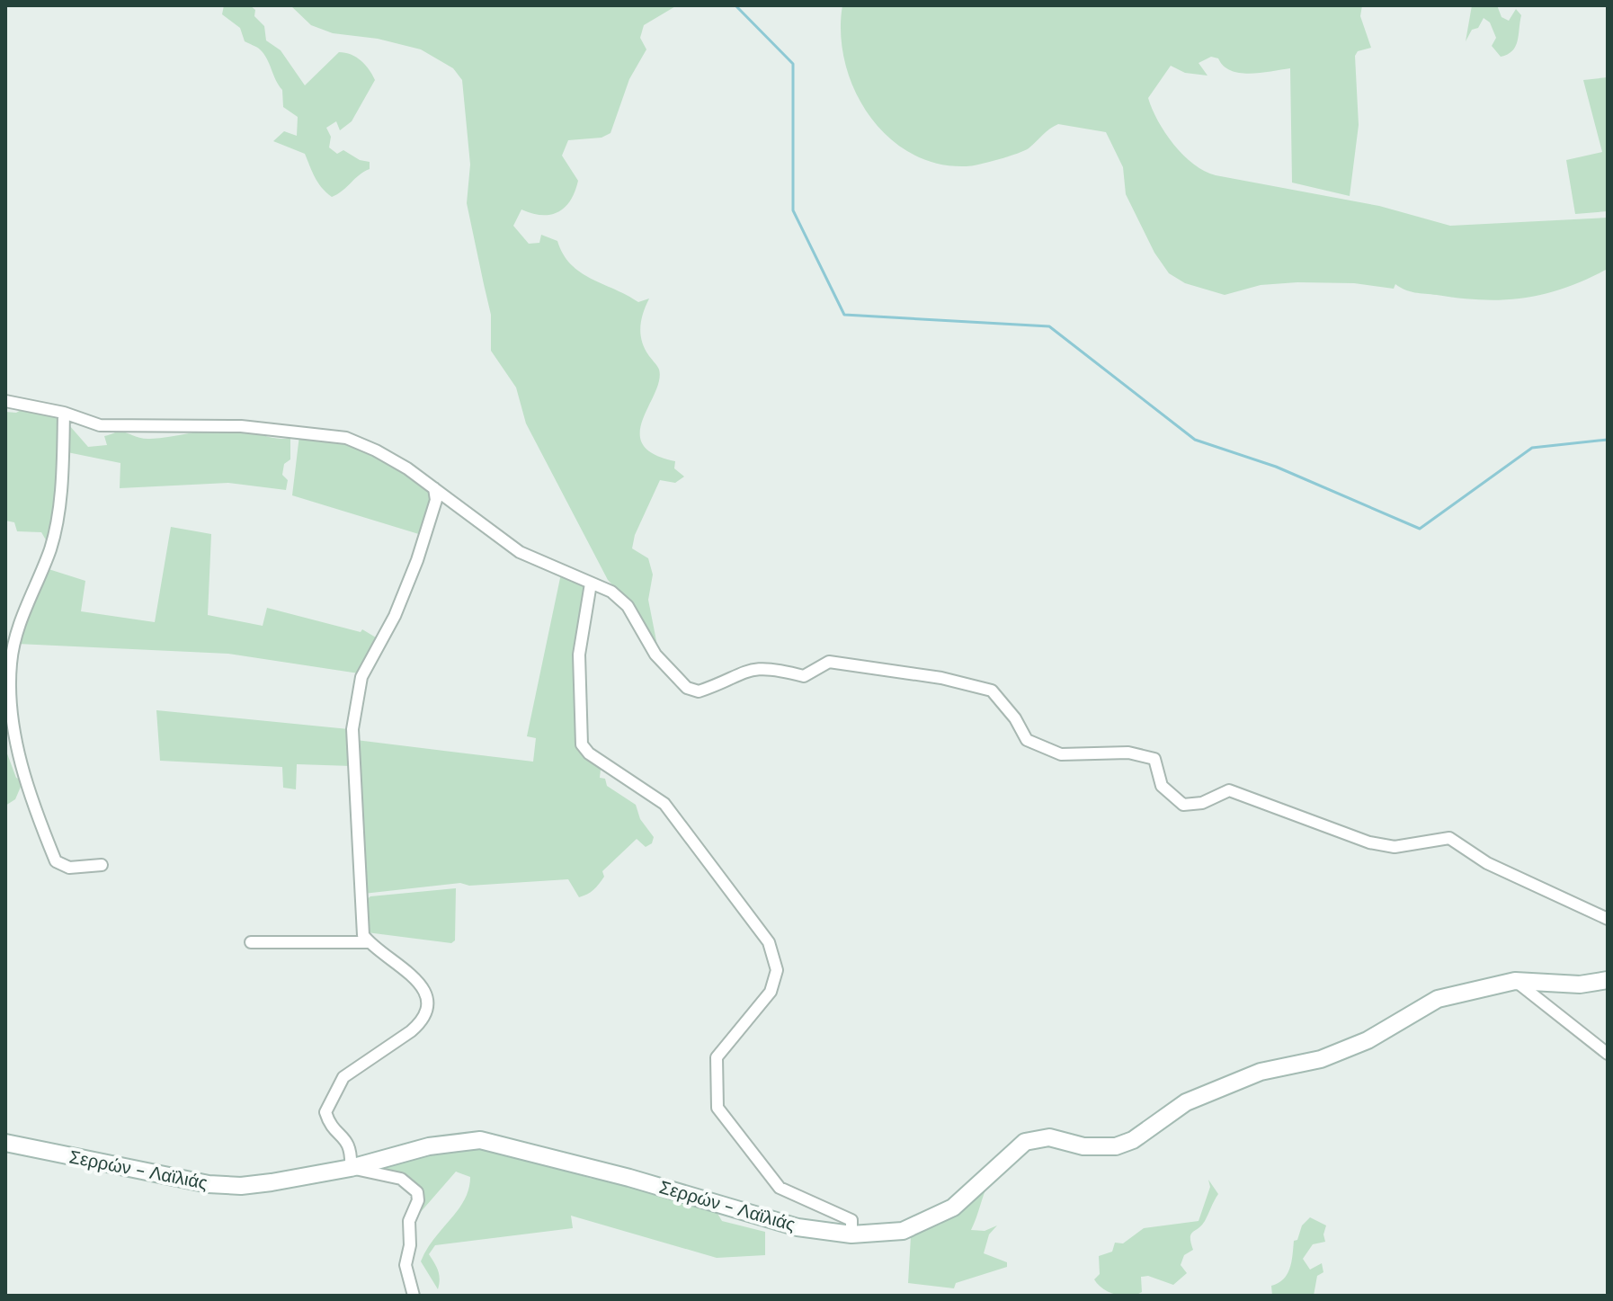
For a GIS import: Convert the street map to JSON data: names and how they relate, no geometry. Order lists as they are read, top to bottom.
{
  "streets": {
    "main road": ["Σερρών - Λαϊλιάς"]
  }
}
